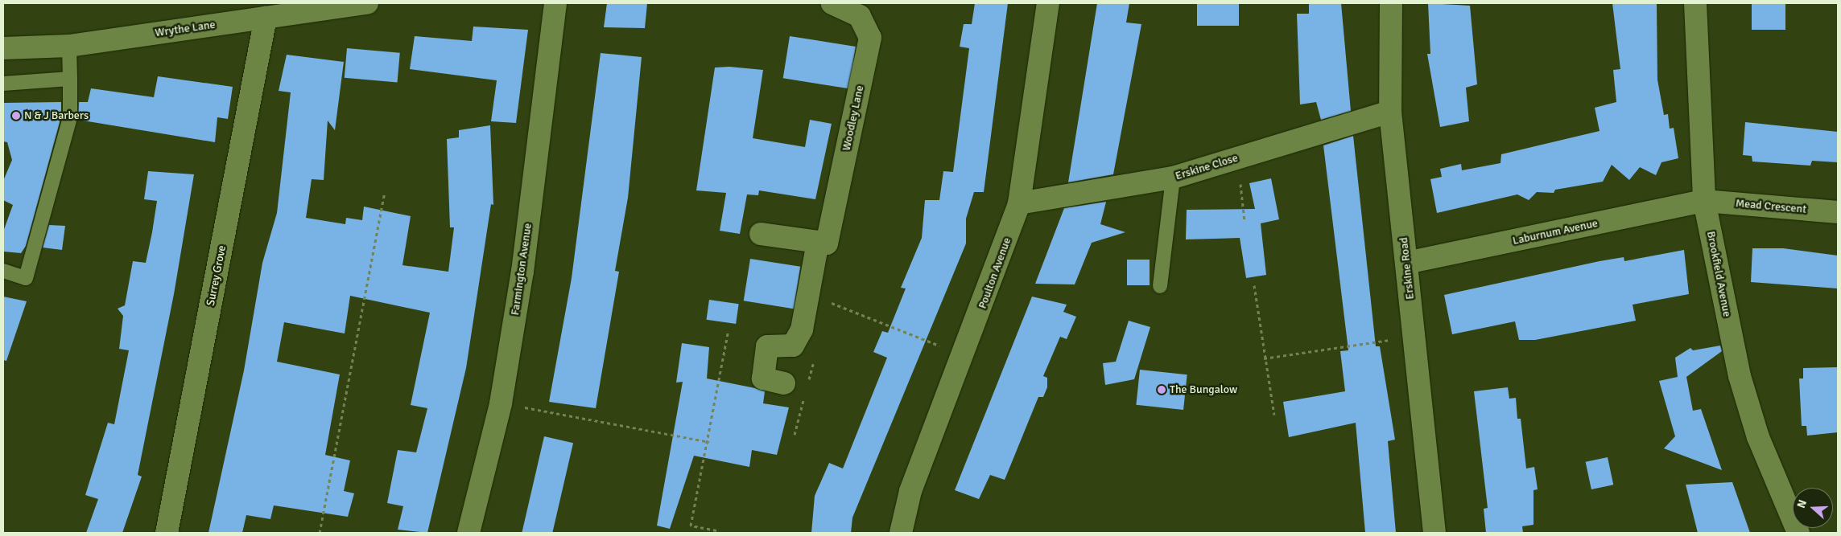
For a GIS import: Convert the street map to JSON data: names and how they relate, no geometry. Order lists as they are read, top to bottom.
{
  "streets": {
    "street": [
      "Wrythe Lane",
      "Woodley Lane",
      "Erskine Close",
      "Mead Crescent",
      "Laburnum Avenue",
      "Erskine Road",
      "Farmington Avenue",
      "Poulton Avenue",
      "Brookfield Avenue",
      "Surrey Grove"
    ]
  },
  "crossings": [
    ["Wrythe Lane", "Surrey Grove"],
    ["Erskine Close", "Erskine Road"],
    ["Erskine Close", "Poulton Avenue"],
    ["Mead Crescent", "Laburnum Avenue"],
    ["Mead Crescent", "Brookfield Avenue"],
    ["Laburnum Avenue", "Erskine Road"],
    ["Laburnum Avenue", "Brookfield Avenue"]
  ],
  "places": ["N & J Barbers", "The Bungalow"],
  "north": "left"
}
